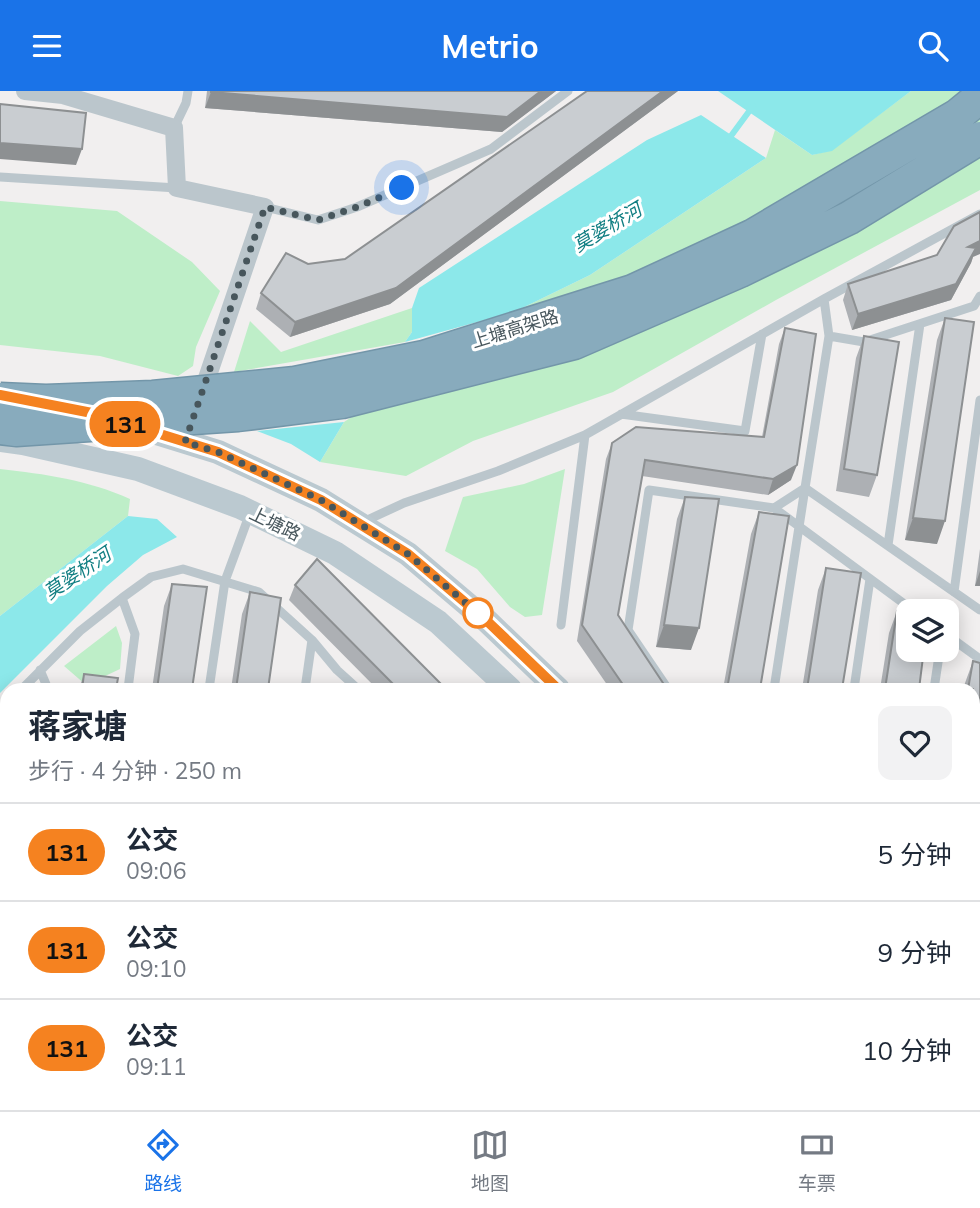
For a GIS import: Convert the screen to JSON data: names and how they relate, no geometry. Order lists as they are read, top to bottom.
{
  "streets": {
    "highway": ["上塘高架路"],
    "main road": ["上塘路"]
  },
  "water": ["莫婆桥河"],
  "lines": ["bus line 131"],
  "page": {
    "header": "Metrio",
    "on_map": "131",
    "heading": ["蒋家塘", "步行 · 4 分钟 · 250 m"],
    "list": [
      {
        "mark": "131",
        "name": "公交",
        "note": "09:06",
        "value": "5 分钟"
      },
      {
        "mark": "131",
        "name": "公交",
        "note": "09:10",
        "value": "9 分钟"
      },
      {
        "mark": "131",
        "name": "公交",
        "note": "09:11",
        "value": "10 分钟"
      }
    ],
    "tabs": ["路线", "地图", "车票"]
  }
}
